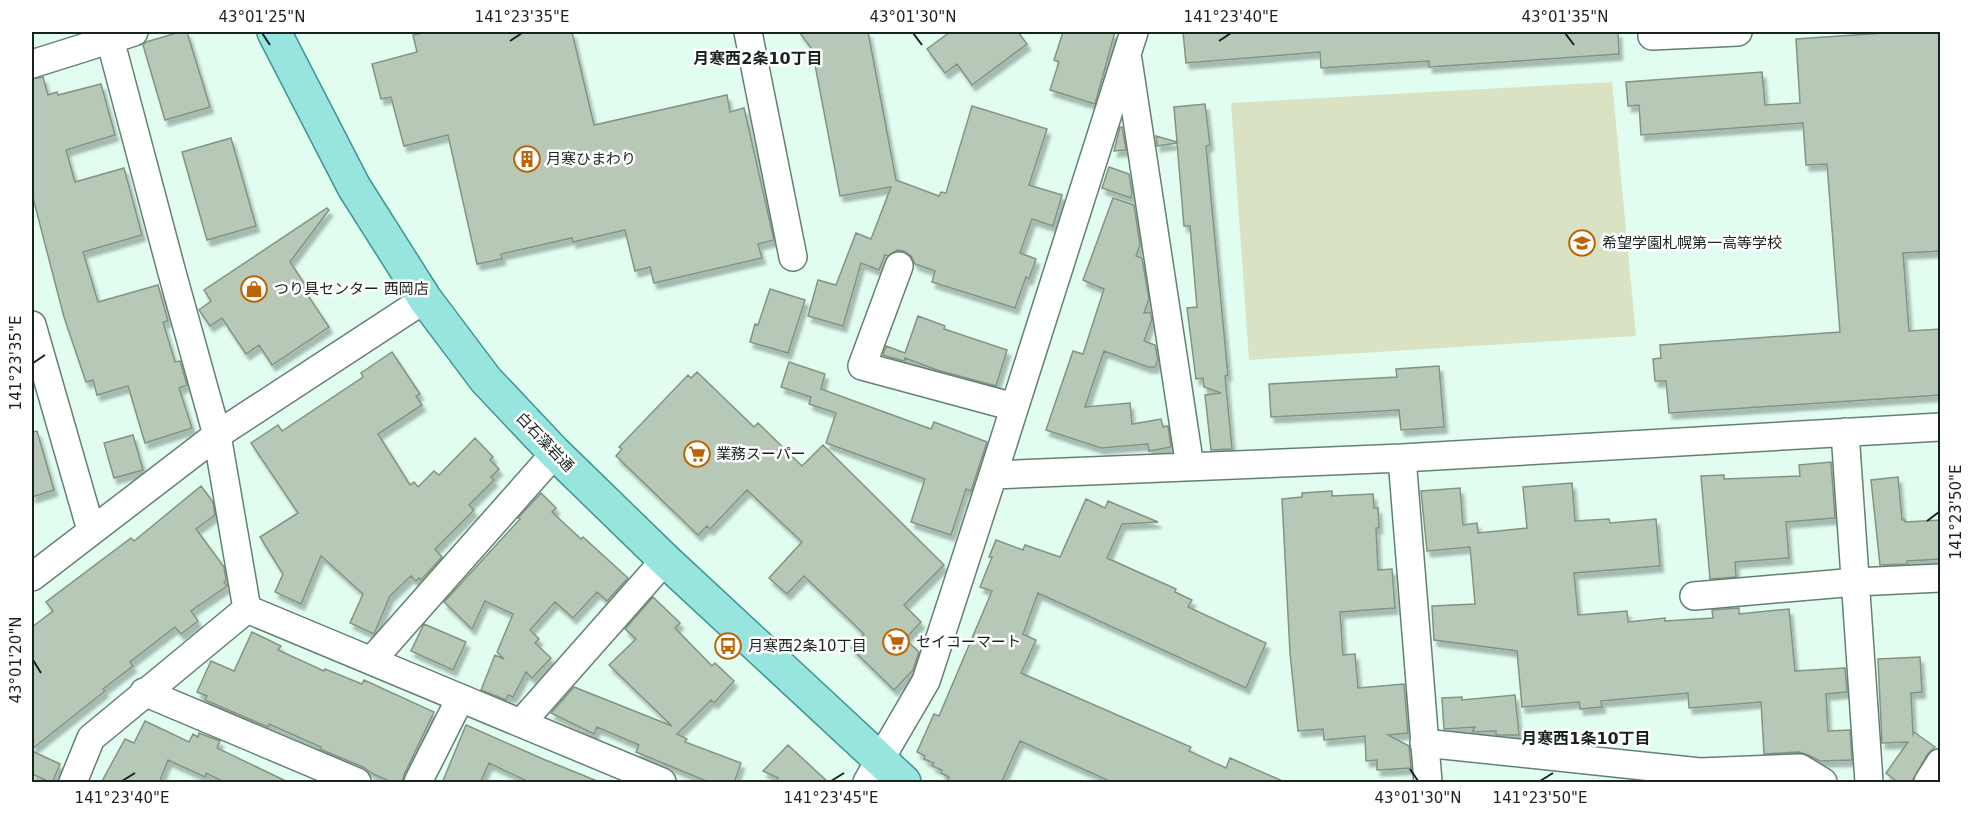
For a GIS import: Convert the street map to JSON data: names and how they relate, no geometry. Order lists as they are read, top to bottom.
{
  "streets": {
    "main road": ["白石藻岩通"]
  },
  "districts": ["月寒西2条10丁目", "月寒西1条10丁目"],
  "places": {
    "building": ["月寒ひまわり"],
    "school or university": ["希望学園札幌第一高等学校"],
    "shop": ["つり具センター 西岡店"],
    "supermarket": ["業務スーパー", "セイコーマート"],
    "bus stop": ["月寒西2条10丁目"]
  },
  "coordinates": [
    "43°01'25\"N",
    "141°23'35\"E",
    "43°01'30\"N",
    "141°23'40\"E",
    "43°01'35\"N",
    "141°23'50\"E",
    "43°01'20\"N",
    "141°23'45\"E"
  ]
}
